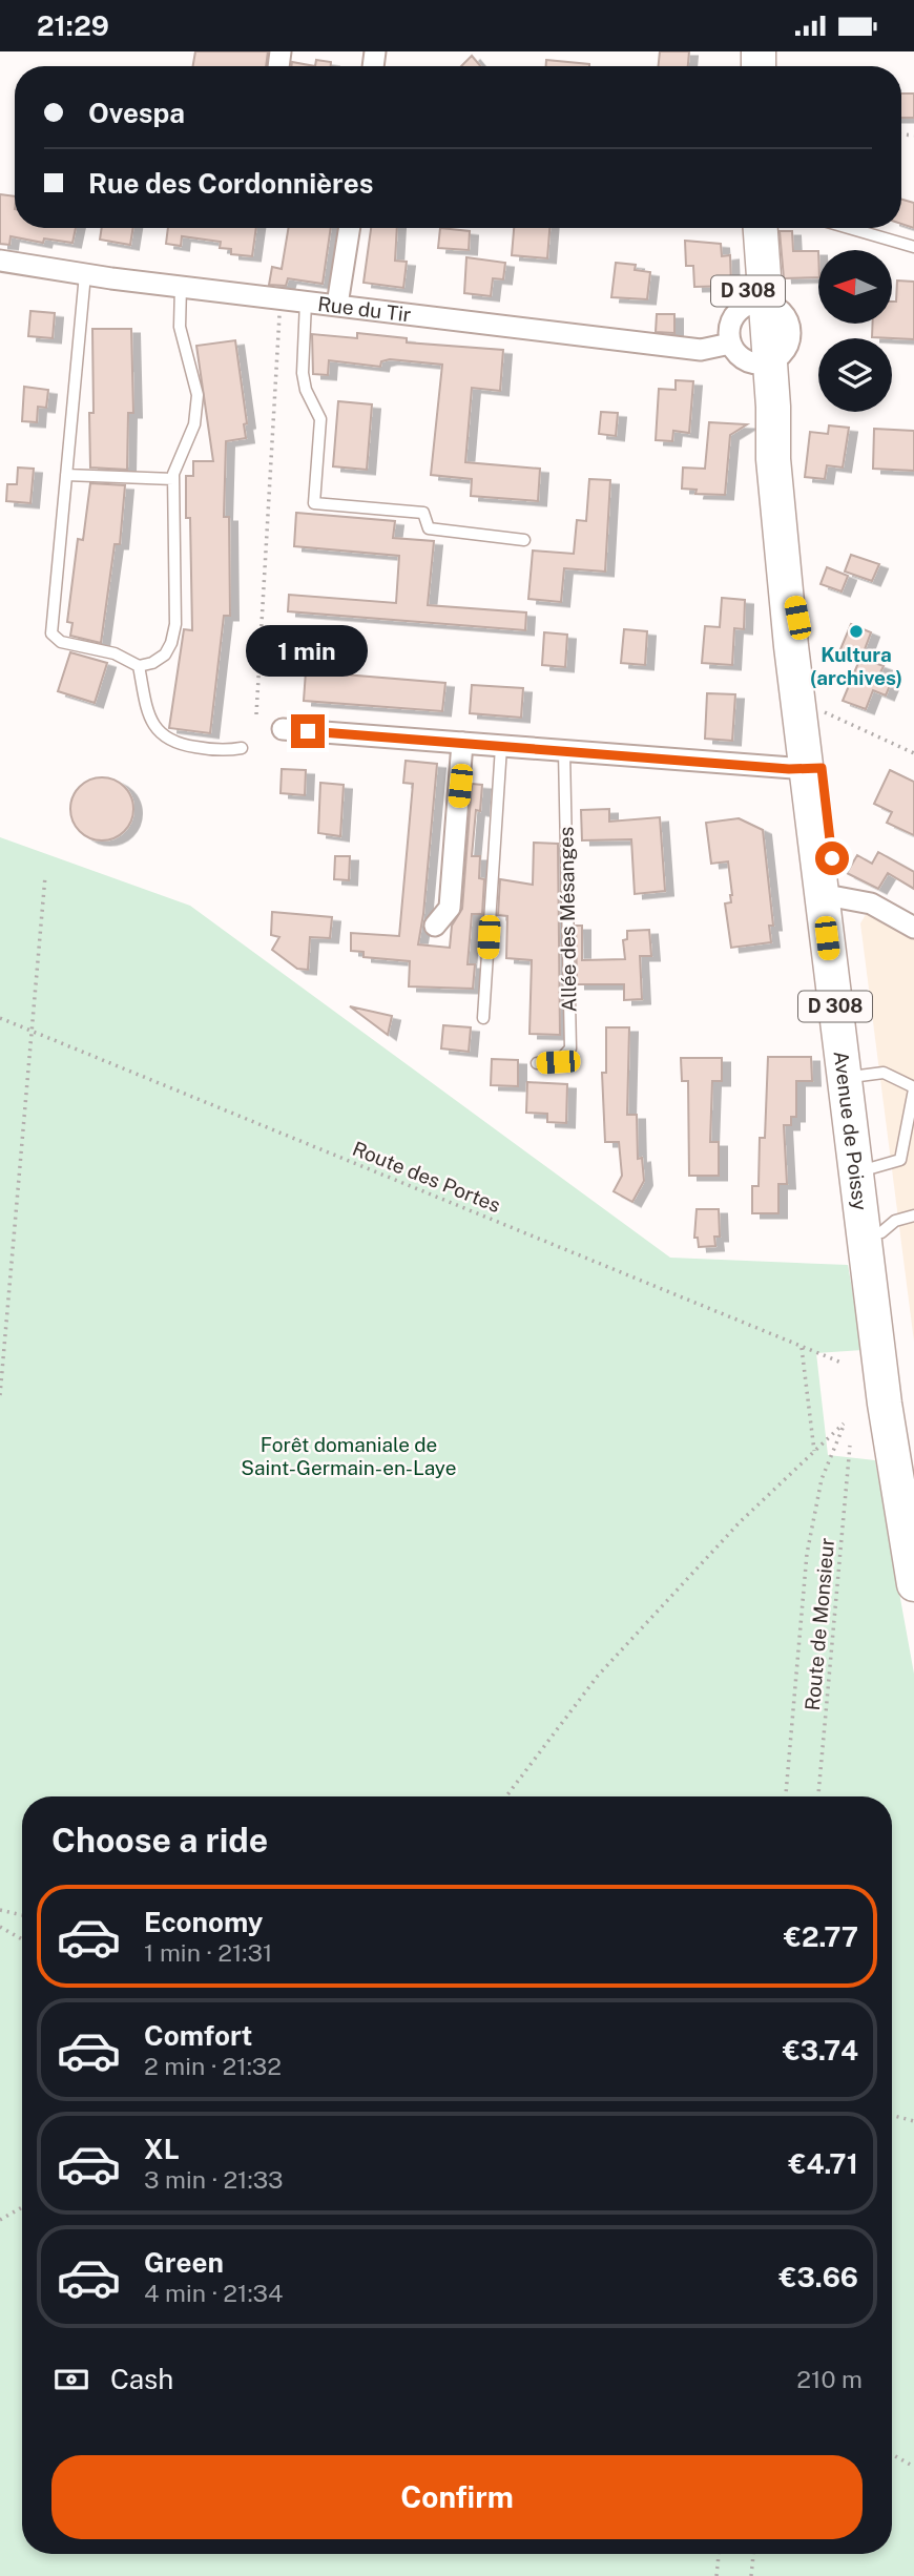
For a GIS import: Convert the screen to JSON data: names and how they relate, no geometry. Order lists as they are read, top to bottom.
{
  "streets": {
    "main road": ["D 308", "Avenue de Poissy"],
    "street": ["Rue du Tir"],
    "lane": ["Allée des Mésanges"],
    "path": ["Route des Portes", "Route de Monsieur"]
  },
  "crossings": [
    ["D 308", "Rue du Tir"],
    ["D 308", "Avenue de Poissy"]
  ],
  "parks": ["Forêt domaniale de Saint-Germain-en-Laye"],
  "places": ["Kultura (archives)"],
  "north": "left",
  "page": {
    "status": "21:29",
    "banner": ["Ovespa", "Rue des Cordonnières"],
    "bubble": "1 min",
    "heading": "Choose a ride",
    "list": [
      {
        "name": "Economy",
        "note": "1 min · 21:31",
        "value": "€2.77"
      },
      {
        "name": "Comfort",
        "note": "2 min · 21:32",
        "value": "€3.74"
      },
      {
        "name": "XL",
        "note": "3 min · 21:33",
        "value": "€4.71"
      },
      {
        "name": "Green",
        "note": "4 min · 21:34",
        "value": "€3.66"
      }
    ],
    "pay": ["Cash", "210 m"],
    "buttons": "Confirm"
  }
}
